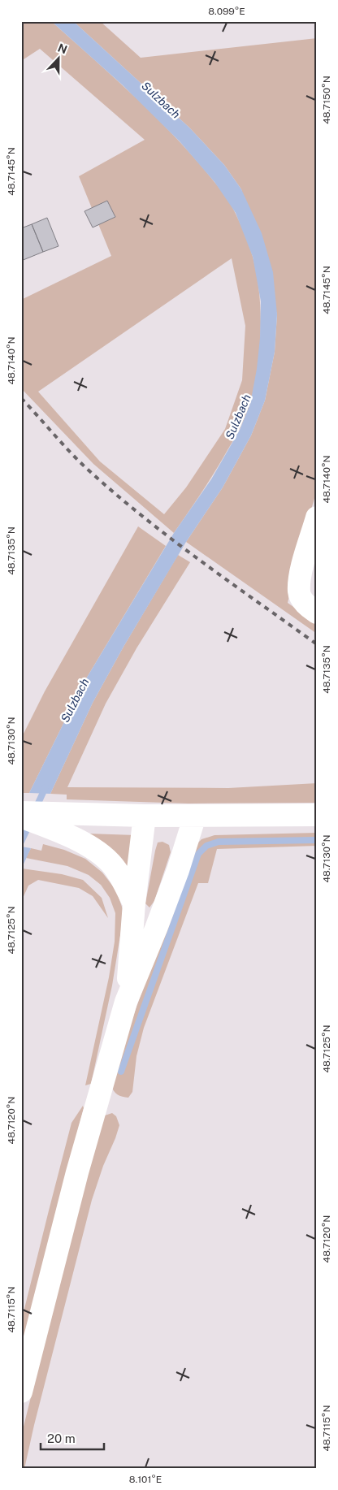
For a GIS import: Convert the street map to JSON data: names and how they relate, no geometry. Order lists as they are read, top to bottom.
{
  "water": ["Sulzbach"],
  "scale_bar": "20 m",
  "north": "top",
  "coordinates": [
    "8.099°E",
    "48.7150°N",
    "48.7145°N",
    "48.7140°N",
    "48.7135°N",
    "48.7130°N",
    "48.7125°N",
    "48.7120°N",
    "48.7115°N",
    "8.101°E"
  ]
}
